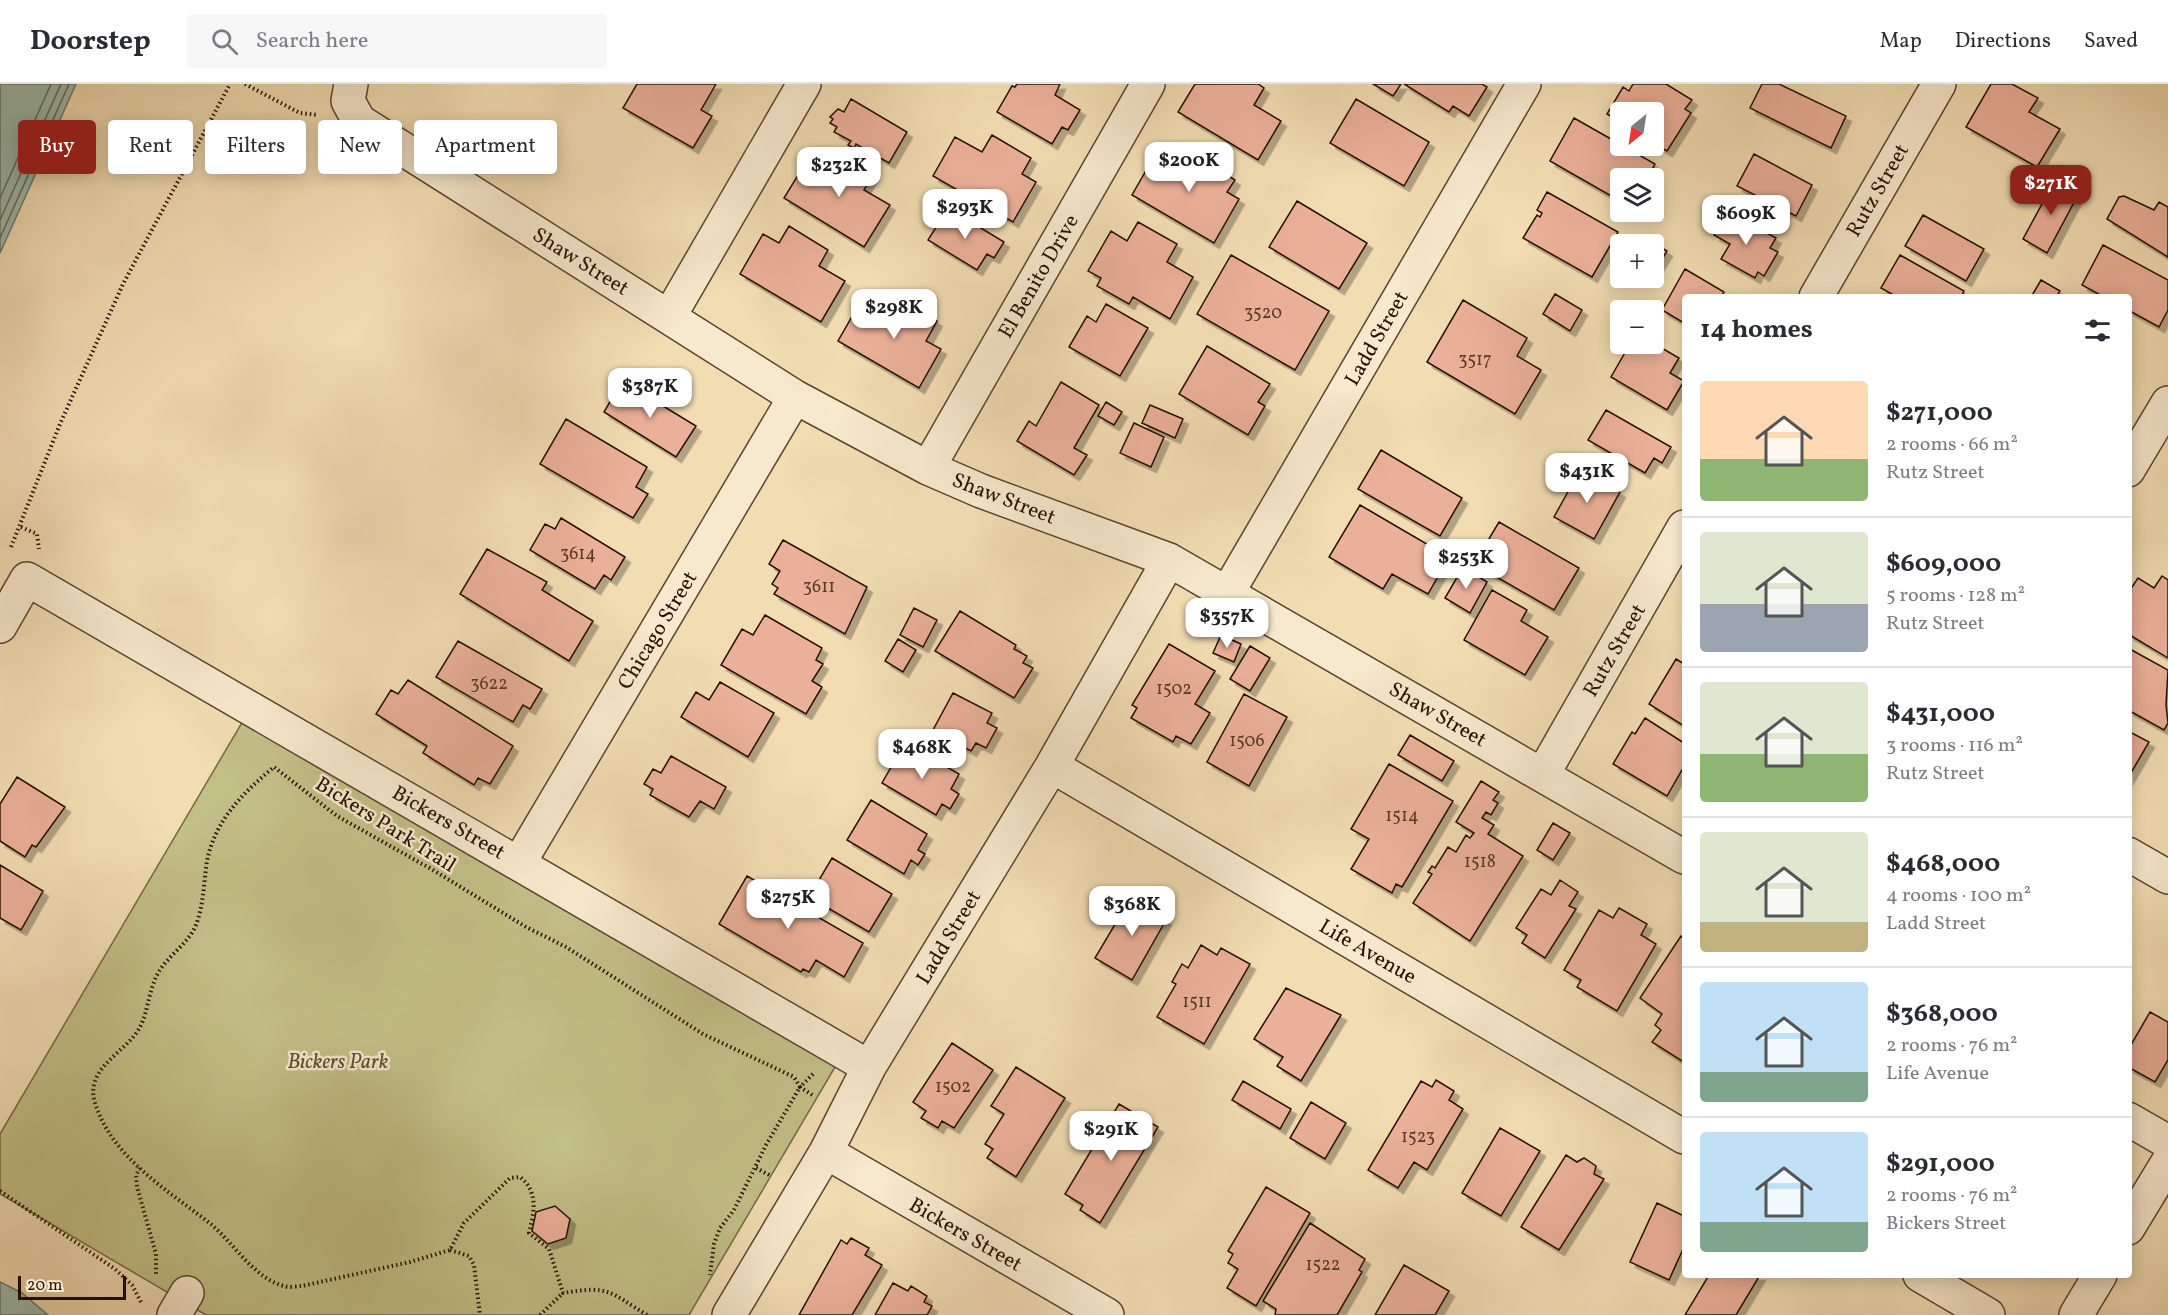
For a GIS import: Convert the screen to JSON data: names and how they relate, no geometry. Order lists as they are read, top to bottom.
{
  "streets": {
    "street": [
      "Rutz Street",
      "Shaw Street",
      "El Benito Drive",
      "Ladd Street",
      "Chicago Street",
      "Bickers Street",
      "Life Avenue"
    ],
    "path": ["Bickers Park Trail"]
  },
  "crossings": [
    ["Rutz Street", "Shaw Street"],
    ["Shaw Street", "El Benito Drive"],
    ["Shaw Street", "Ladd Street"],
    ["Shaw Street", "Chicago Street"],
    ["Ladd Street", "Bickers Street"],
    ["Ladd Street", "Life Avenue"],
    ["Chicago Street", "Bickers Street"]
  ],
  "parks": ["Bickers Park"],
  "house_numbers": [
    "3520",
    "3517",
    "3614",
    "3611",
    "3622",
    "1502",
    "1506",
    "1514",
    "1518",
    "1511",
    "1502",
    "1523",
    "1522"
  ],
  "scale_bar": "20 m",
  "north": "bottom left",
  "page": {
    "header": "Doorstep",
    "search": "Search here",
    "nav": ["Map", "Directions", "Saved"],
    "map_buttons": ["+", "−"],
    "chip": [
      "Buy",
      "Rent",
      "Filters",
      "New",
      "Apartment"
    ],
    "price": [
      "$200K",
      "$232K",
      "$271K",
      "$293K",
      "$609K",
      "$298K",
      "$387K",
      "$431K",
      "$253K",
      "$357K",
      "$468K",
      "$275K",
      "$368K",
      "$291K"
    ],
    "heading": "14 homes",
    "list": [
      {
        "name": "$271,000",
        "note": "2 rooms · 66 m² · Rutz Street"
      },
      {
        "name": "$609,000",
        "note": "5 rooms · 128 m² · Rutz Street"
      },
      {
        "name": "$431,000",
        "note": "3 rooms · 116 m² · Rutz Street"
      },
      {
        "name": "$468,000",
        "note": "4 rooms · 100 m² · Ladd Street"
      },
      {
        "name": "$368,000",
        "note": "2 rooms · 76 m² · Life Avenue"
      },
      {
        "name": "$291,000",
        "note": "2 rooms · 76 m² · Bickers Street"
      }
    ],
    "scale": "20 m"
  }
}
